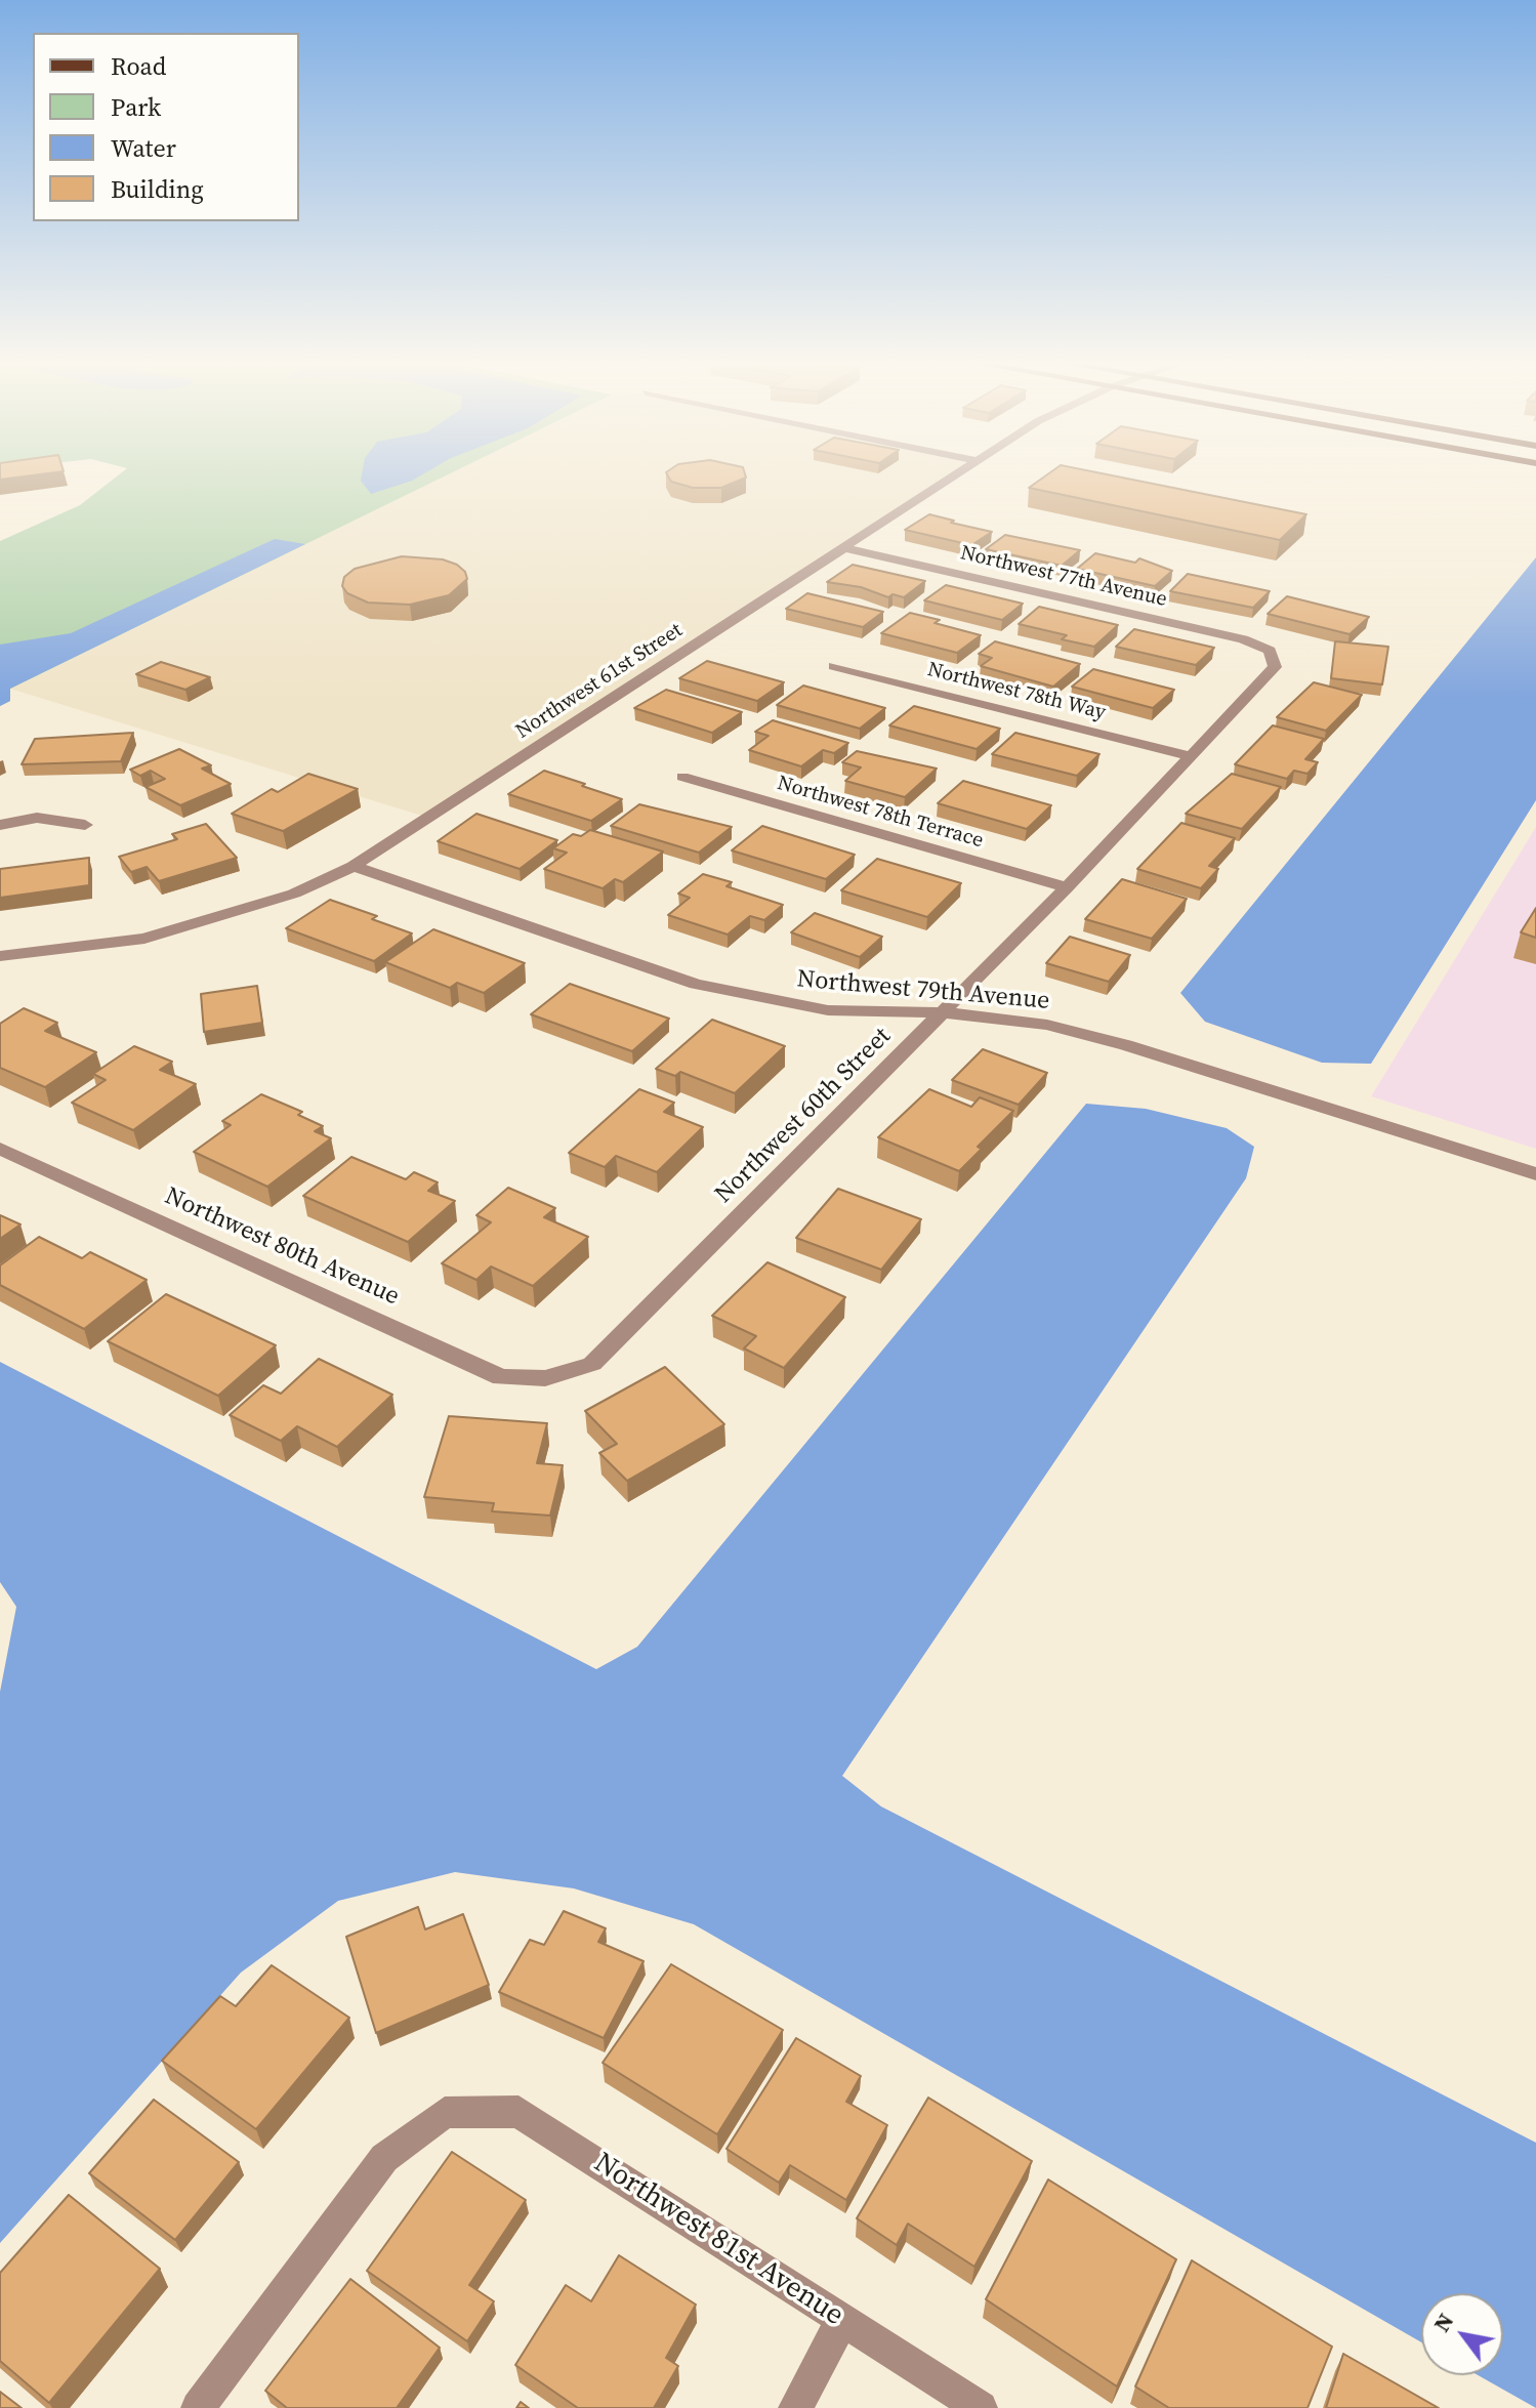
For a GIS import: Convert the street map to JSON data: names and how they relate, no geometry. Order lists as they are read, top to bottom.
{
  "streets": {
    "street": [
      "Northwest 77th Avenue",
      "Northwest 61st Street",
      "Northwest 78th Way",
      "Northwest 78th Terrace",
      "Northwest 79th Avenue",
      "Northwest 60th Street",
      "Northwest 80th Avenue",
      "Northwest 81st Avenue"
    ]
  },
  "crossings": [
    ["Northwest 77th Avenue", "Northwest 61st Street"],
    ["Northwest 77th Avenue", "Northwest 60th Street"],
    ["Northwest 61st Street", "Northwest 79th Avenue"],
    ["Northwest 78th Way", "Northwest 60th Street"],
    ["Northwest 78th Terrace", "Northwest 60th Street"],
    ["Northwest 79th Avenue", "Northwest 60th Street"],
    ["Northwest 60th Street", "Northwest 80th Avenue"]
  ],
  "legend": [
    "Road",
    "Park",
    "Water",
    "Building"
  ],
  "north": "top left"
}
